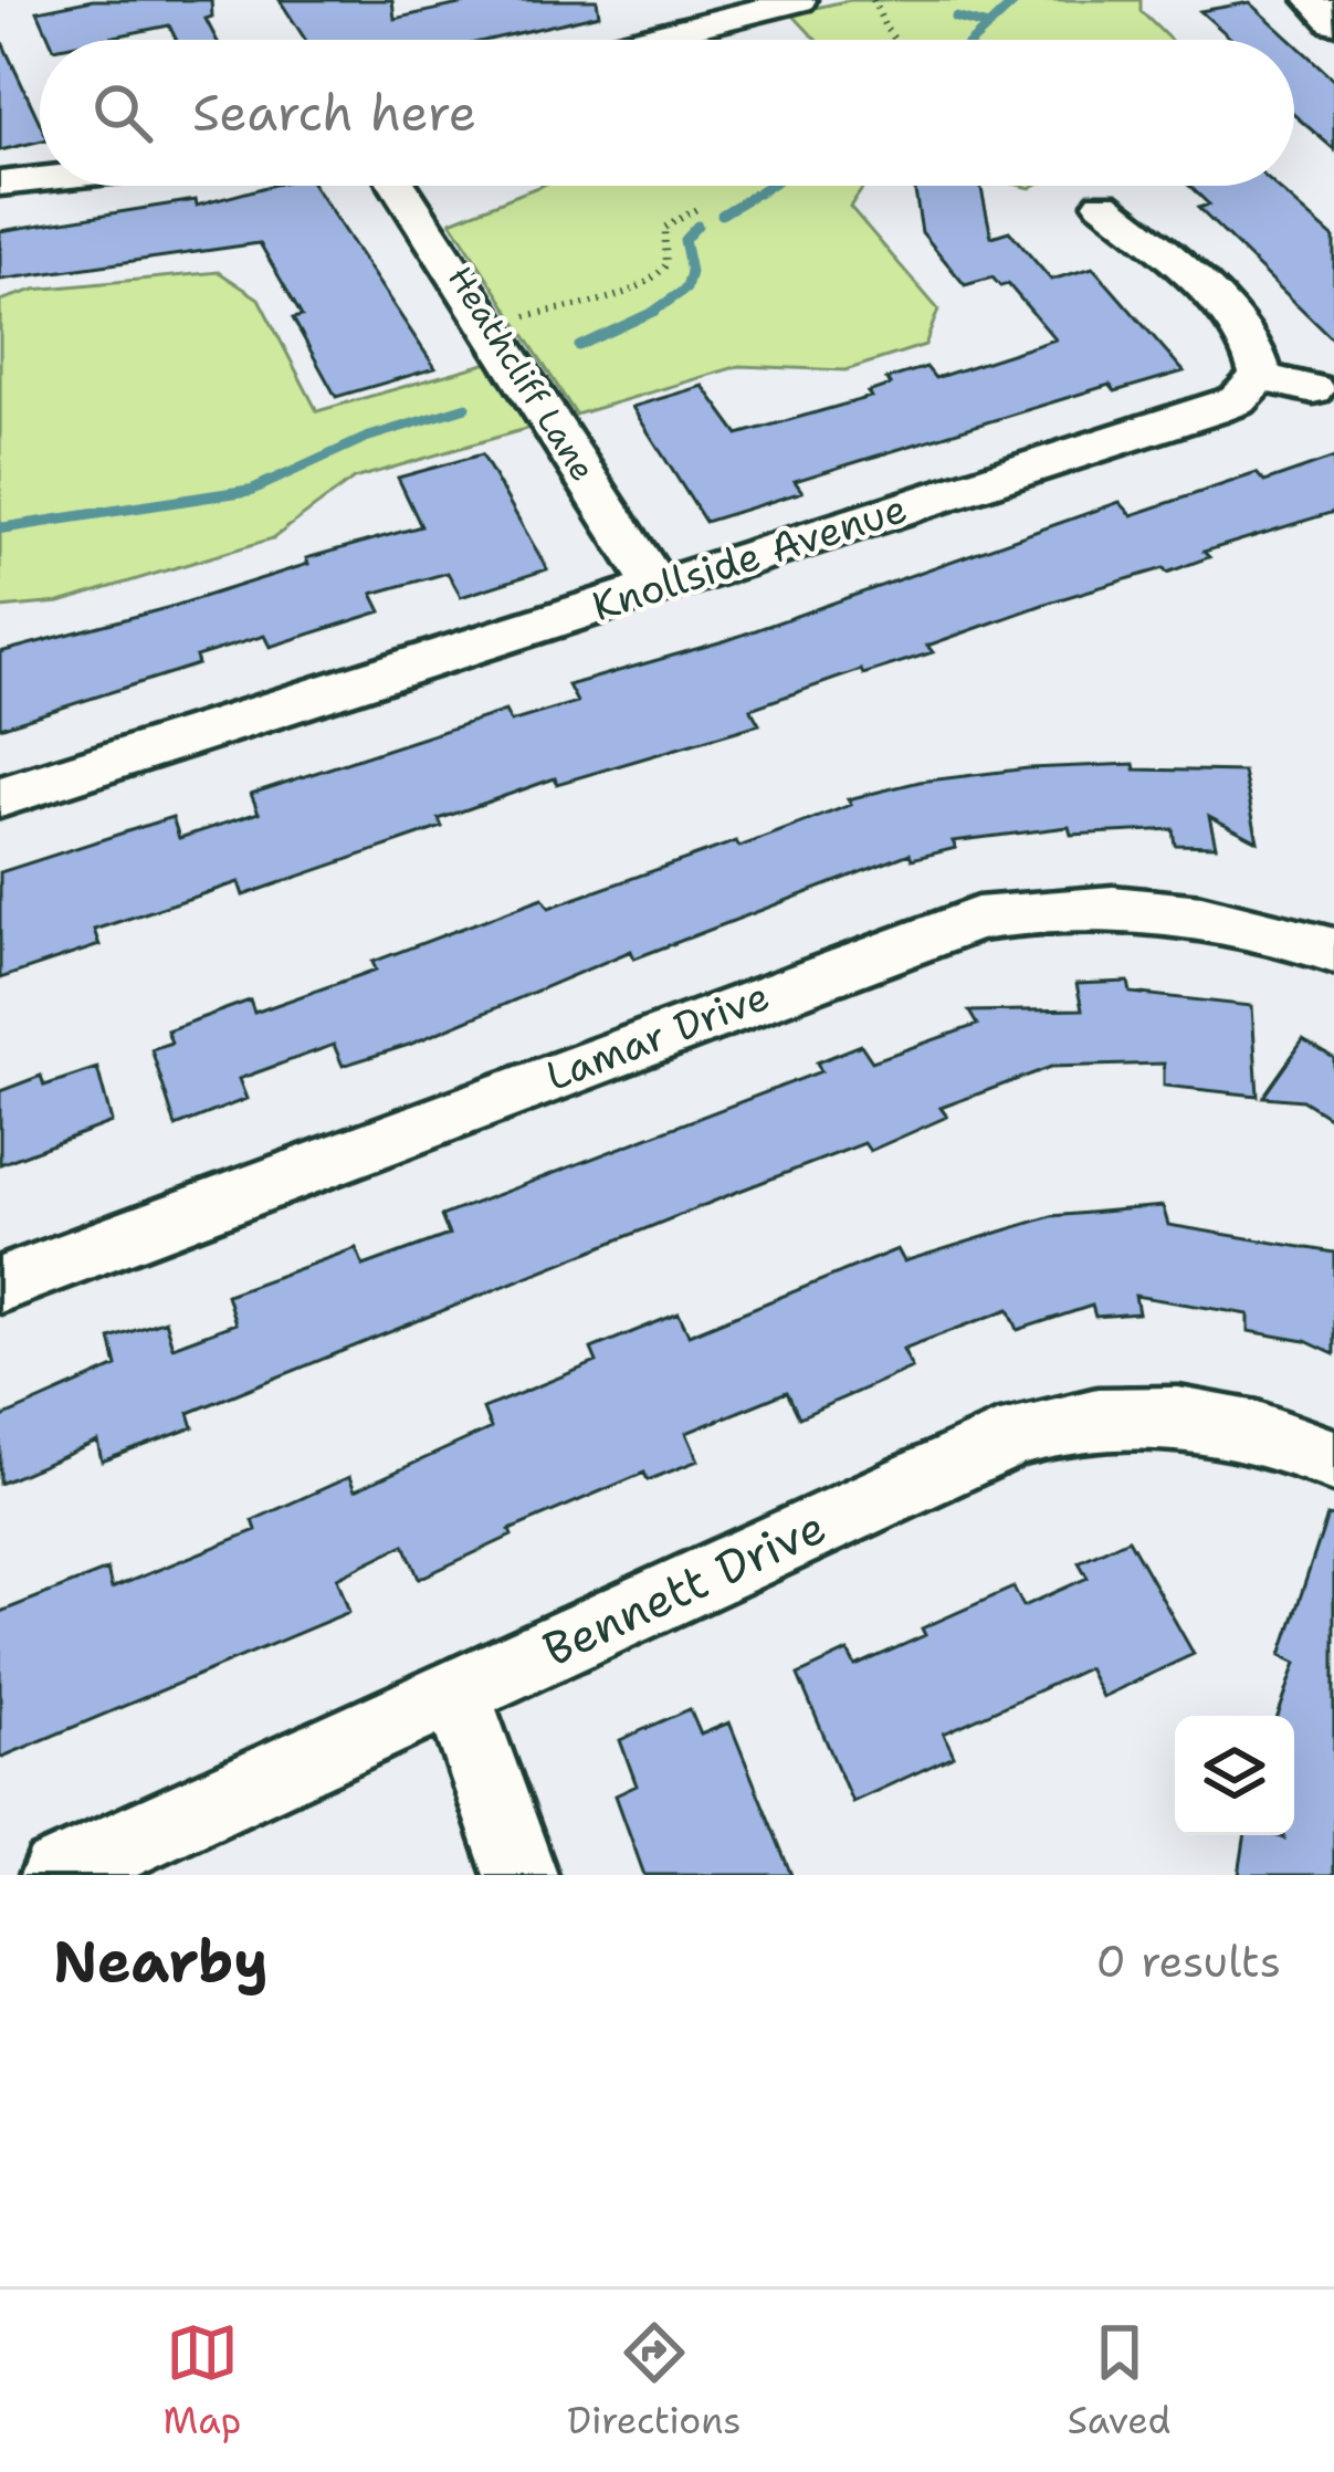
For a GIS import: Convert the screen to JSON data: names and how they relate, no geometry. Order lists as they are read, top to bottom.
{
  "streets": {
    "street": [
      "Heathcliff Lane",
      "Knollside Avenue",
      "Lamar Drive",
      "Bennett Drive"
    ]
  },
  "crossings": [
    ["Heathcliff Lane", "Knollside Avenue"]
  ],
  "page": {
    "search": "Search here",
    "heading": ["Nearby", "0 results"],
    "nav": ["Map", "Directions", "Saved"]
  }
}
